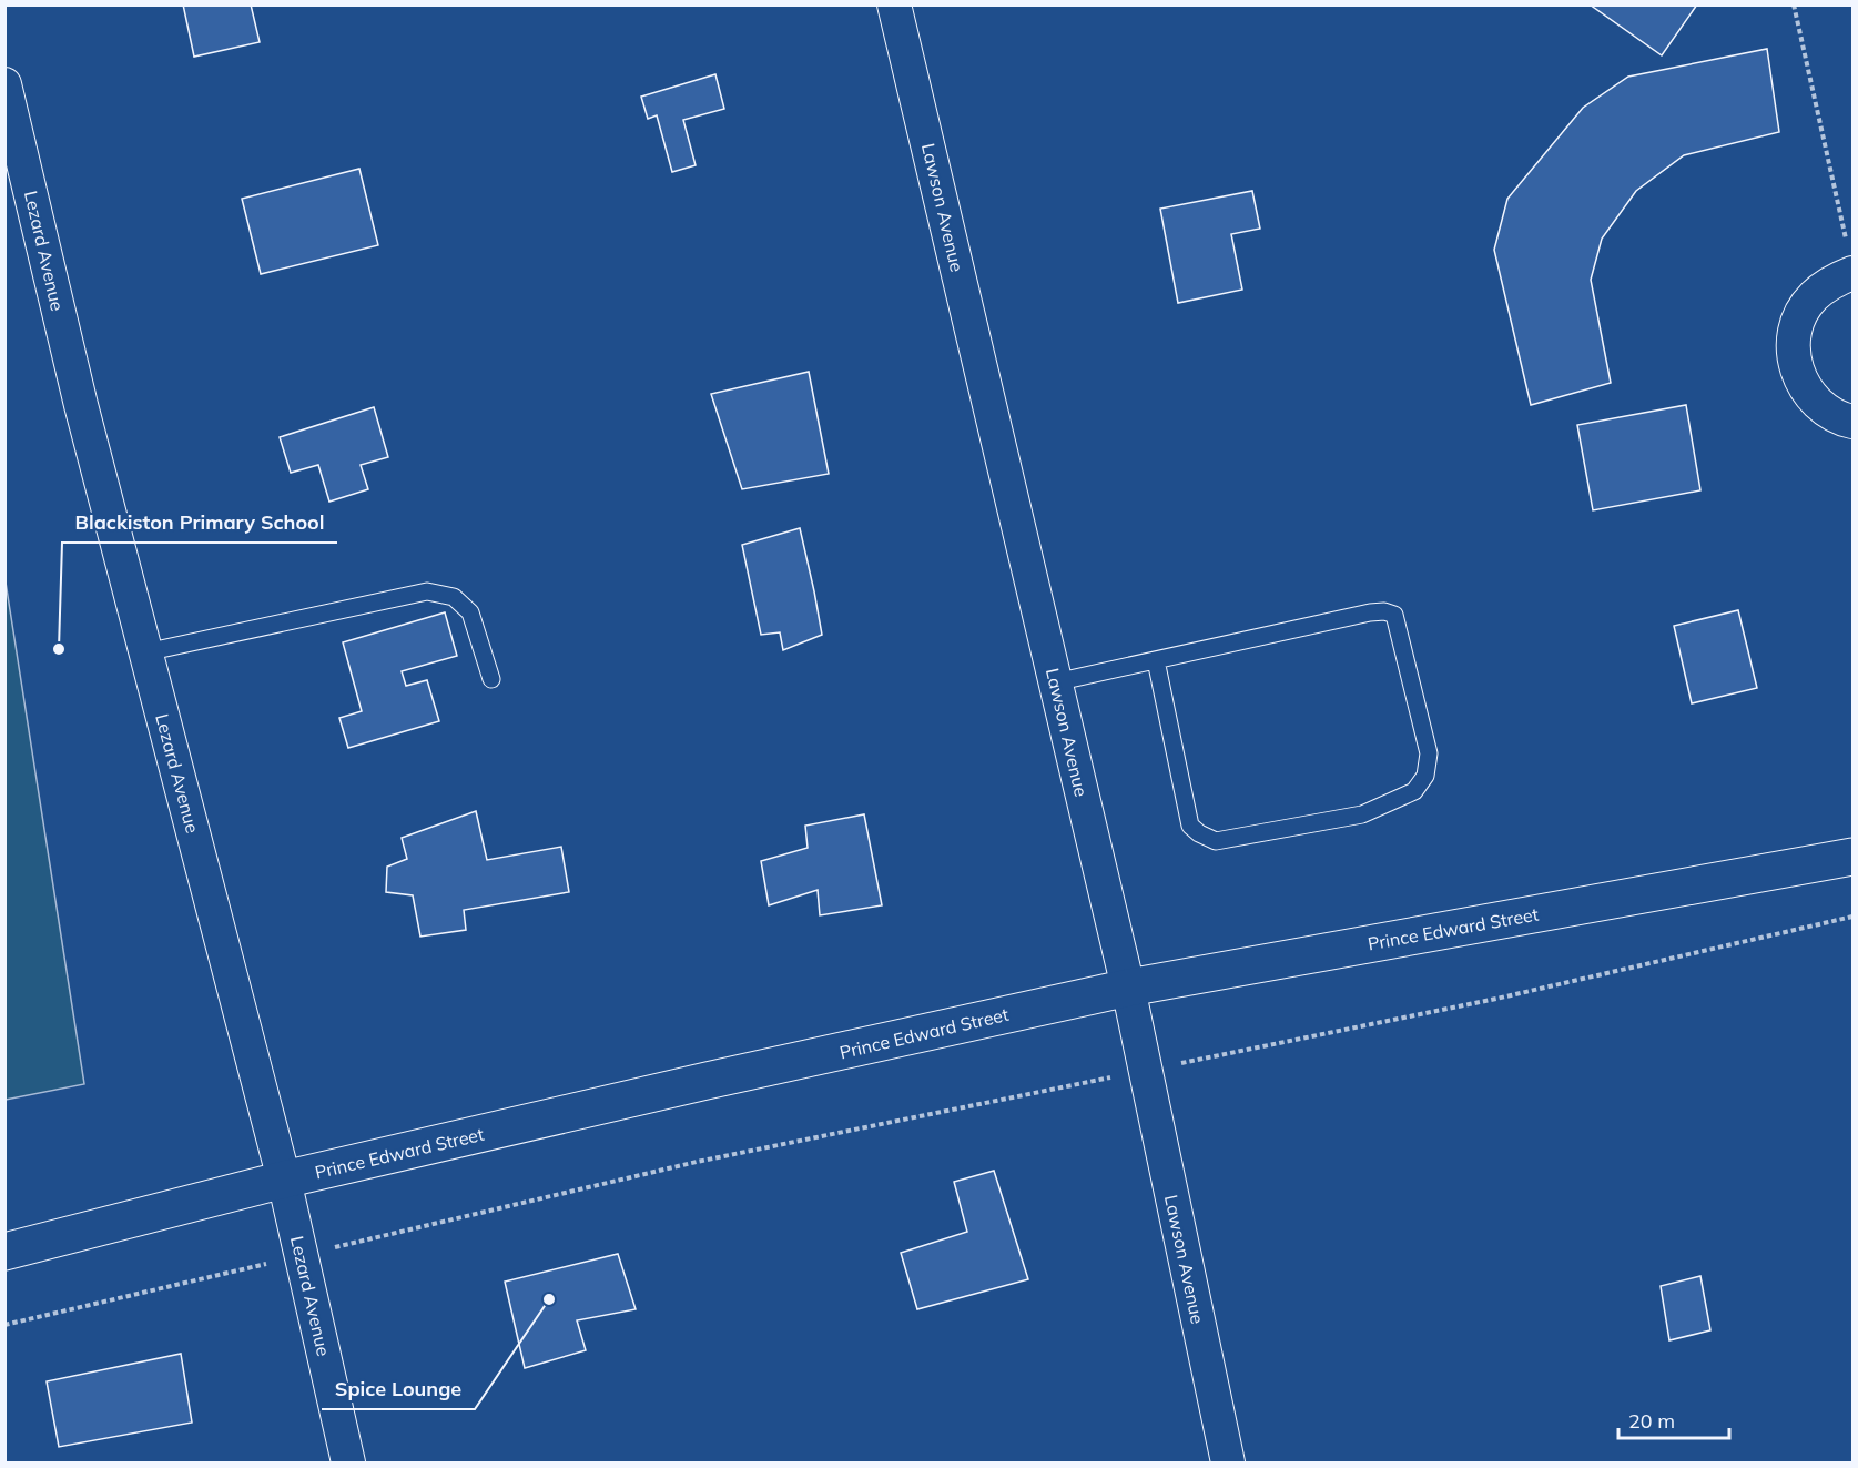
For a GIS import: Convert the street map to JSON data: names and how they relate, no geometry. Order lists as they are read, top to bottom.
{
  "streets": {
    "main road": ["Prince Edward Street"],
    "street": ["Lawson Avenue", "Lezard Avenue"]
  },
  "crossings": [
    ["Lawson Avenue", "Prince Edward Street"],
    ["Lezard Avenue", "Prince Edward Street"]
  ],
  "places": ["Blackiston Primary School", "Spice Lounge"],
  "scale_bar": "20 m"
}
